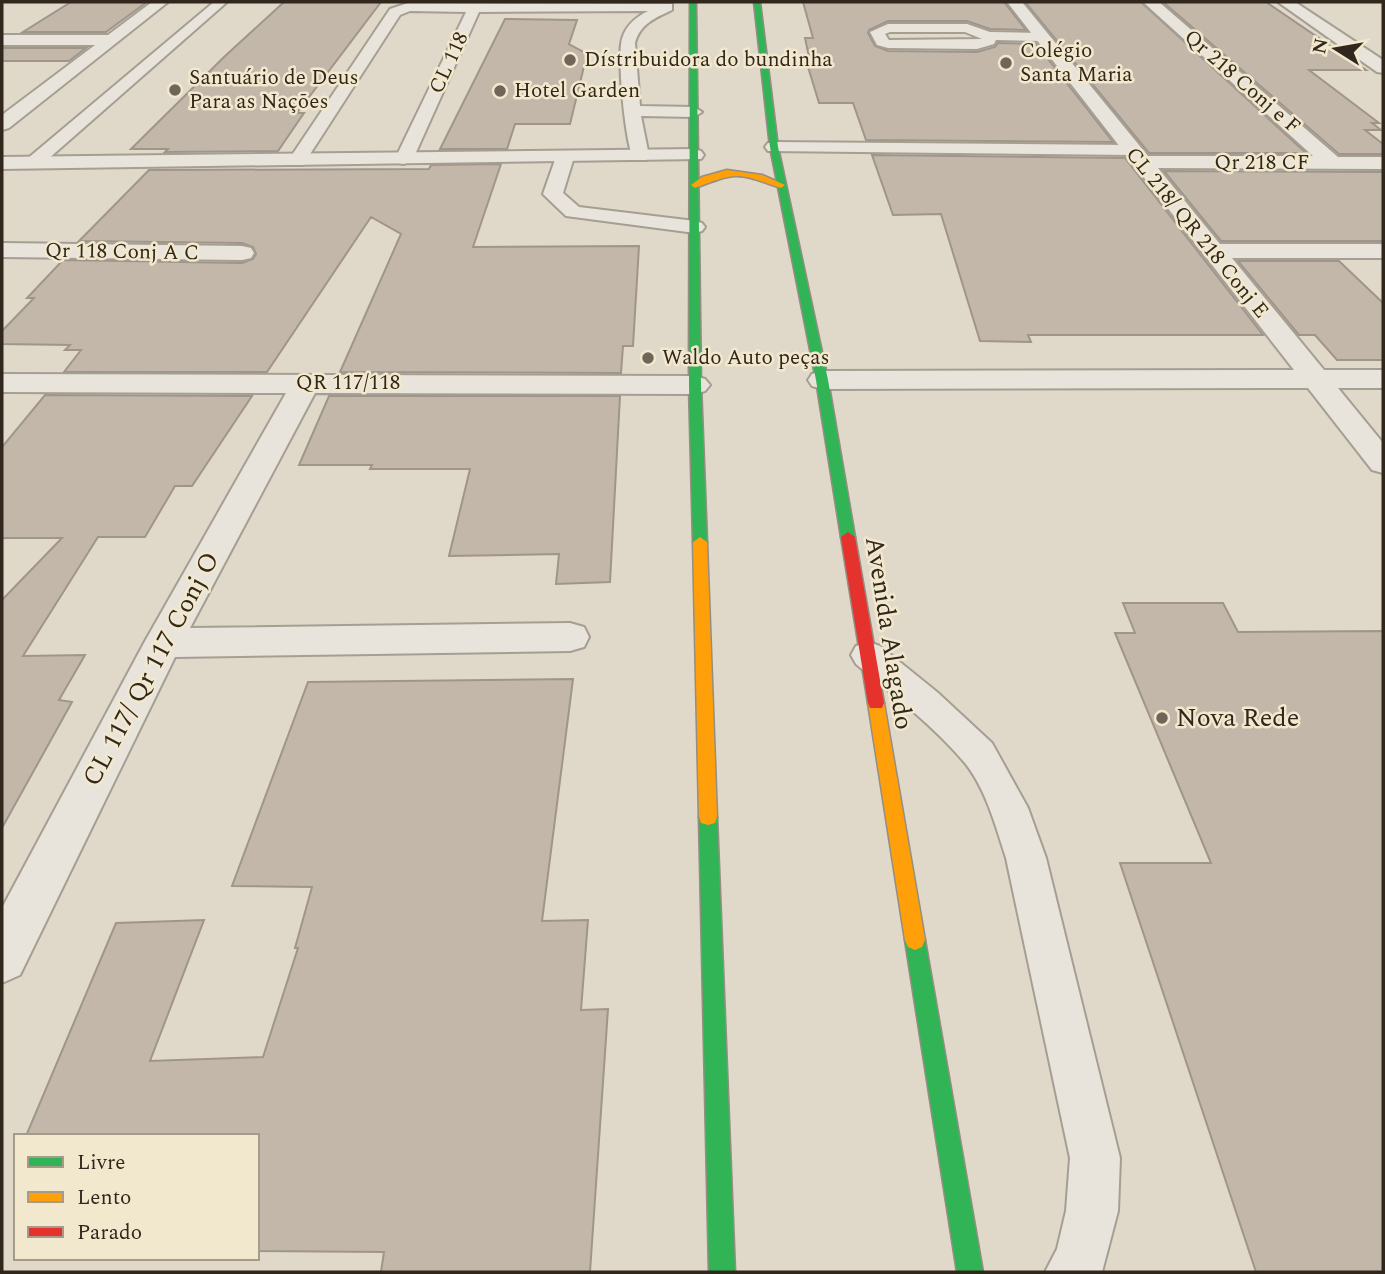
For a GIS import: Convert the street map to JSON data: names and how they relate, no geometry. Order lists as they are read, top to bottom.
{
  "streets": {
    "main road": ["Avenida Alagado"],
    "street": [
      "Qr 218 Conj e F",
      "Qr 218 CF",
      "CL 218/ QR 218 Conj E",
      "Qr 118 Conj A C",
      "QR 117/118",
      "CL 117/ Qr 117 Conj O"
    ],
    "lane": ["CL 118"]
  },
  "crossings": [
    ["Qr 218 Conj e F", "Qr 218 CF"],
    ["Qr 218 CF", "CL 218/ QR 218 Conj E"],
    ["QR 117/118", "CL 117/ Qr 117 Conj O"]
  ],
  "places": [
    "Dístribuidora do bundinha",
    "Colégio Santa Maria",
    "Santuário de Deus Para as Nações",
    "Hotel Garden",
    "Waldo Auto peças",
    "Nova Rede"
  ],
  "legend": ["Livre", "Lento", "Parado"],
  "north": "left"
}
